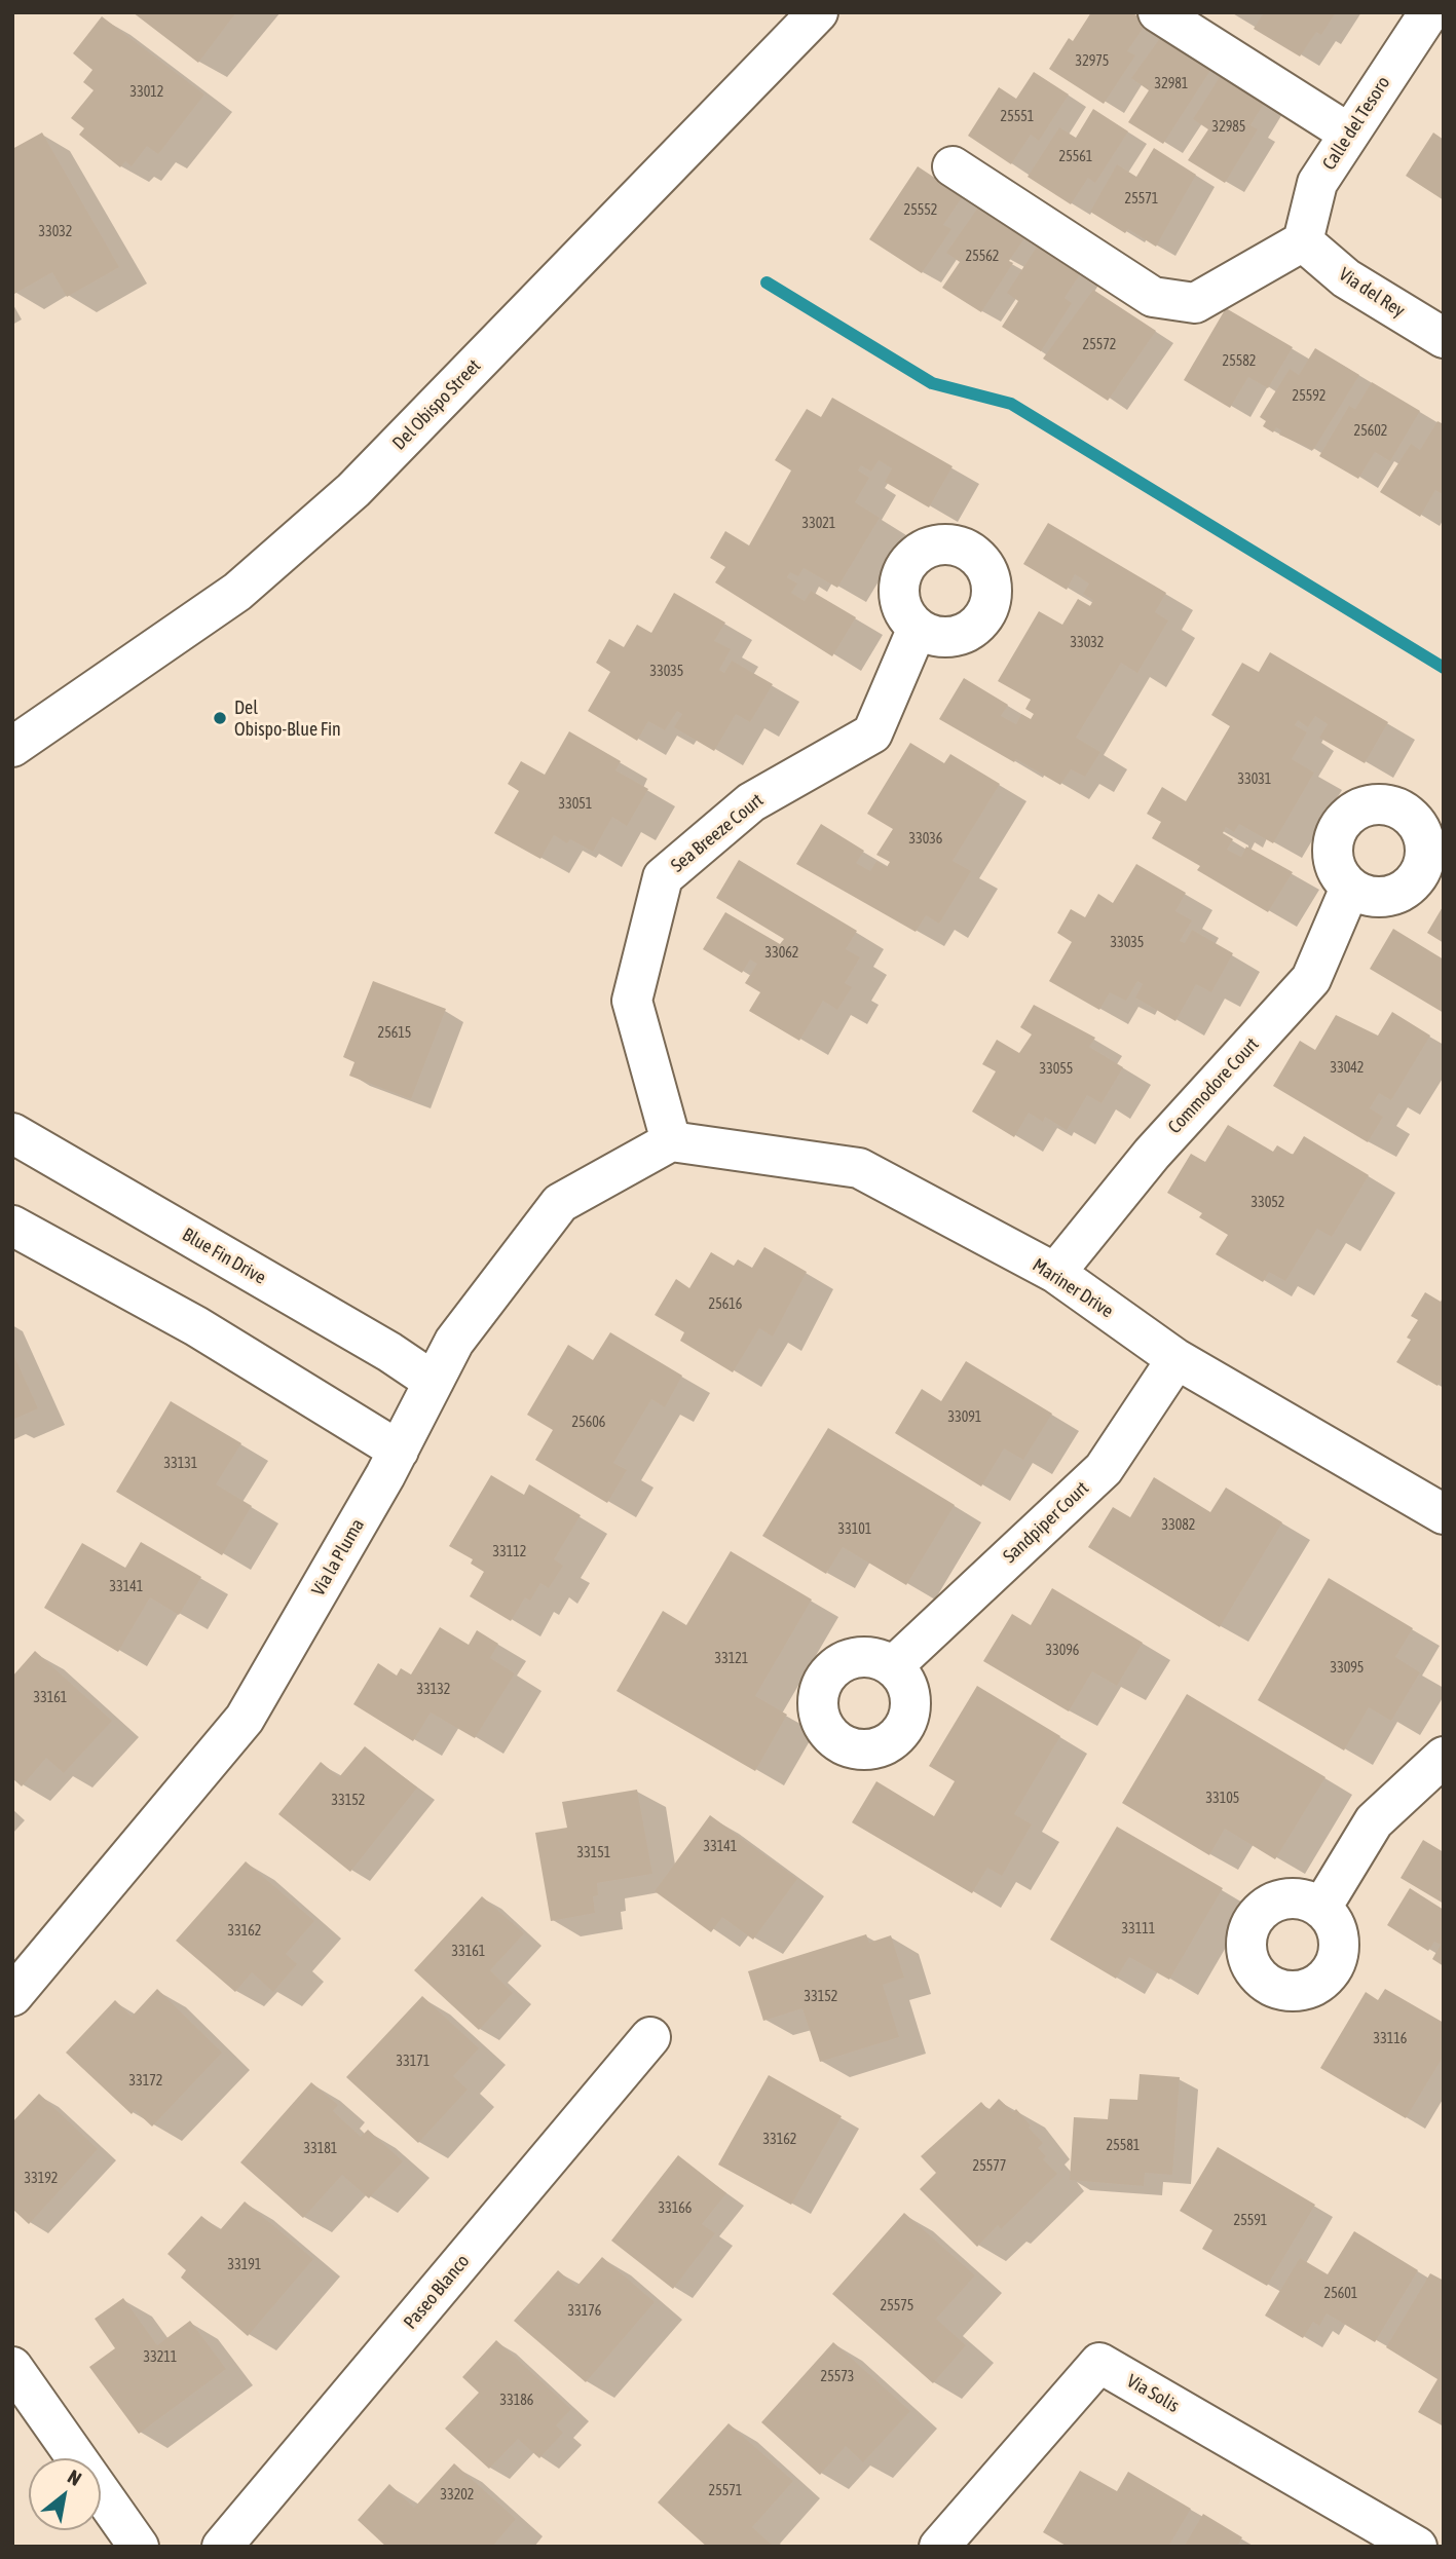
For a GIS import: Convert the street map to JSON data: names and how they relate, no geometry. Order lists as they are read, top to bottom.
{
  "streets": {
    "street": [
      "Calle del Tesoro",
      "Via del Rey",
      "Del Obispo Street",
      "Sea Breeze Court",
      "Commodore Court",
      "Blue Fin Drive",
      "Mariner Drive",
      "Sandpiper Court",
      "Via la Pluma",
      "Paseo Blanco",
      "Via Solis"
    ]
  },
  "crossings": [
    ["Calle del Tesoro", "Via del Rey"],
    ["Sea Breeze Court", "Mariner Drive"],
    ["Sea Breeze Court", "Via la Pluma"],
    ["Commodore Court", "Mariner Drive"],
    ["Blue Fin Drive", "Via la Pluma"],
    ["Mariner Drive", "Sandpiper Court"],
    ["Mariner Drive", "Via la Pluma"]
  ],
  "places": ["Del Obispo-Blue Fin"],
  "house_numbers": [
    "32975",
    "32981",
    "33012",
    "25551",
    "32985",
    "25561",
    "25571",
    "25552",
    "33032",
    "25562",
    "25572",
    "25582",
    "25592",
    "25602",
    "33021",
    "33032",
    "33035",
    "33031",
    "33051",
    "33036",
    "33035",
    "33062",
    "25615",
    "33042",
    "33055",
    "33052",
    "25616",
    "33091",
    "25606",
    "33131",
    "33082",
    "33101",
    "33112",
    "33141",
    "33096",
    "33121",
    "33095",
    "33132",
    "33161",
    "33105",
    "33152",
    "33141",
    "33151",
    "33111",
    "33162",
    "33161",
    "33152",
    "33116",
    "33171",
    "33172",
    "33162",
    "25581",
    "33181",
    "25577",
    "33192",
    "33166",
    "25591",
    "33191",
    "25601",
    "25575",
    "33176",
    "33211",
    "25573",
    "33186",
    "25571",
    "33202"
  ],
  "north": "top right"
}
